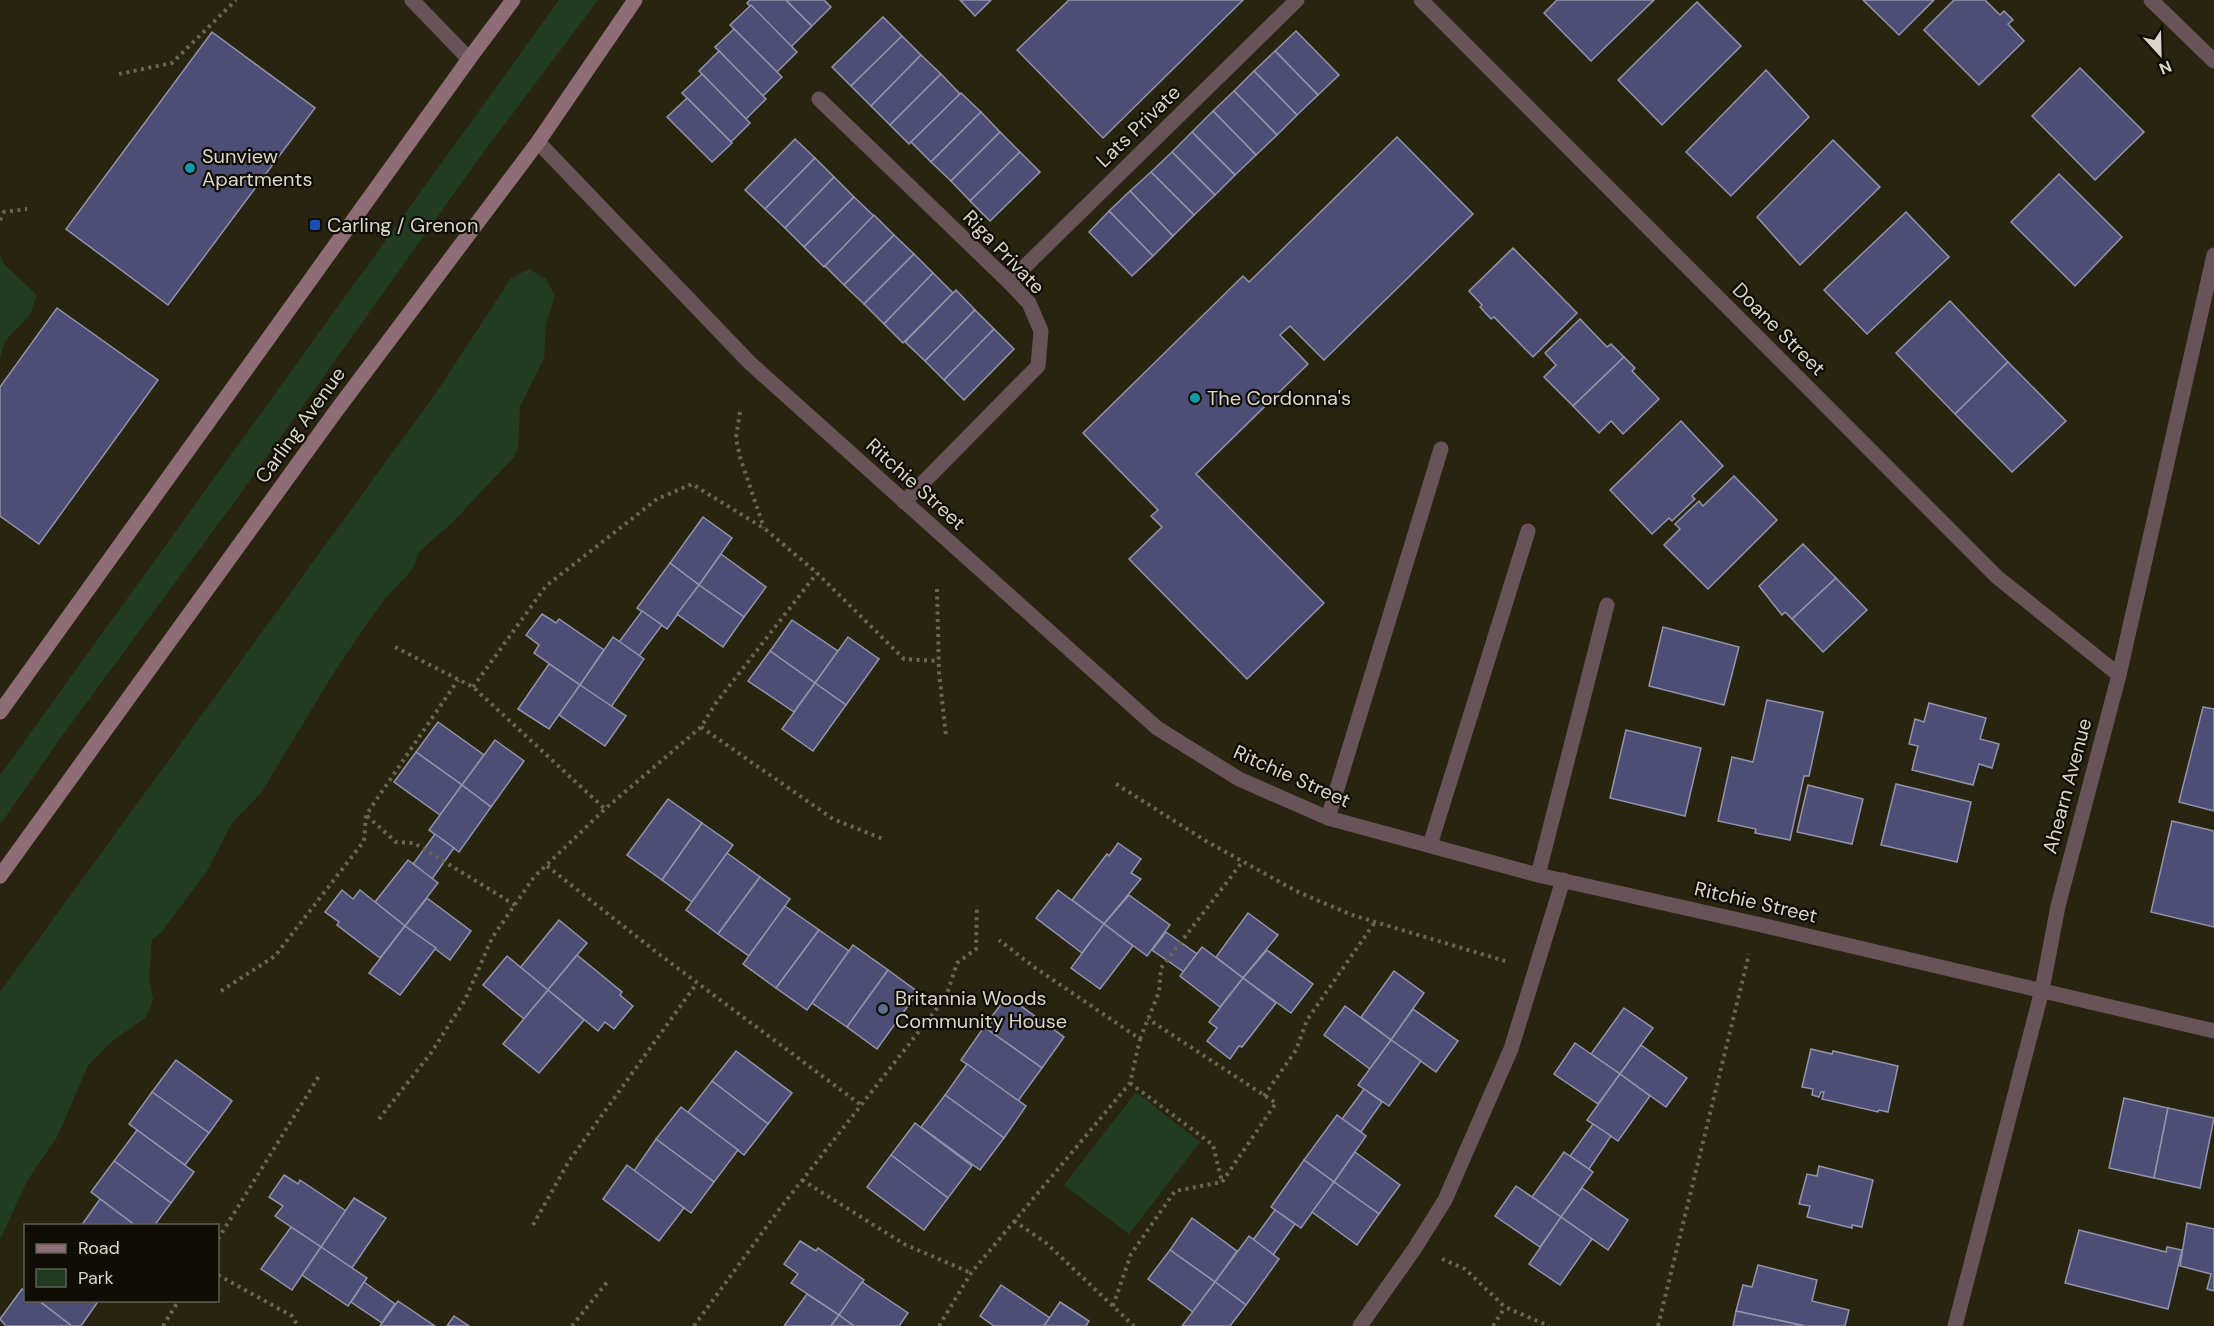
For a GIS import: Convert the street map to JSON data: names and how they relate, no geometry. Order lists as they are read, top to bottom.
{
  "streets": {
    "main road": ["Carling Avenue"],
    "street": [
      "Lats Private",
      "Riga Private",
      "Doane Street",
      "Ritchie Street",
      "Ahearn Avenue"
    ]
  },
  "crossings": [
    ["Lats Private", "Riga Private"],
    ["Riga Private", "Ritchie Street"],
    ["Doane Street", "Ahearn Avenue"],
    ["Carling Avenue", "Ritchie Street"],
    ["Ritchie Street", "Ahearn Avenue"]
  ],
  "places": {
    "other": ["Sunview Apartments", "The Cordonna's", "Britannia Woods Community House"],
    "transit": ["Carling / Grenon"]
  },
  "legend": ["Road", "Park"],
  "north": "bottom"
}
